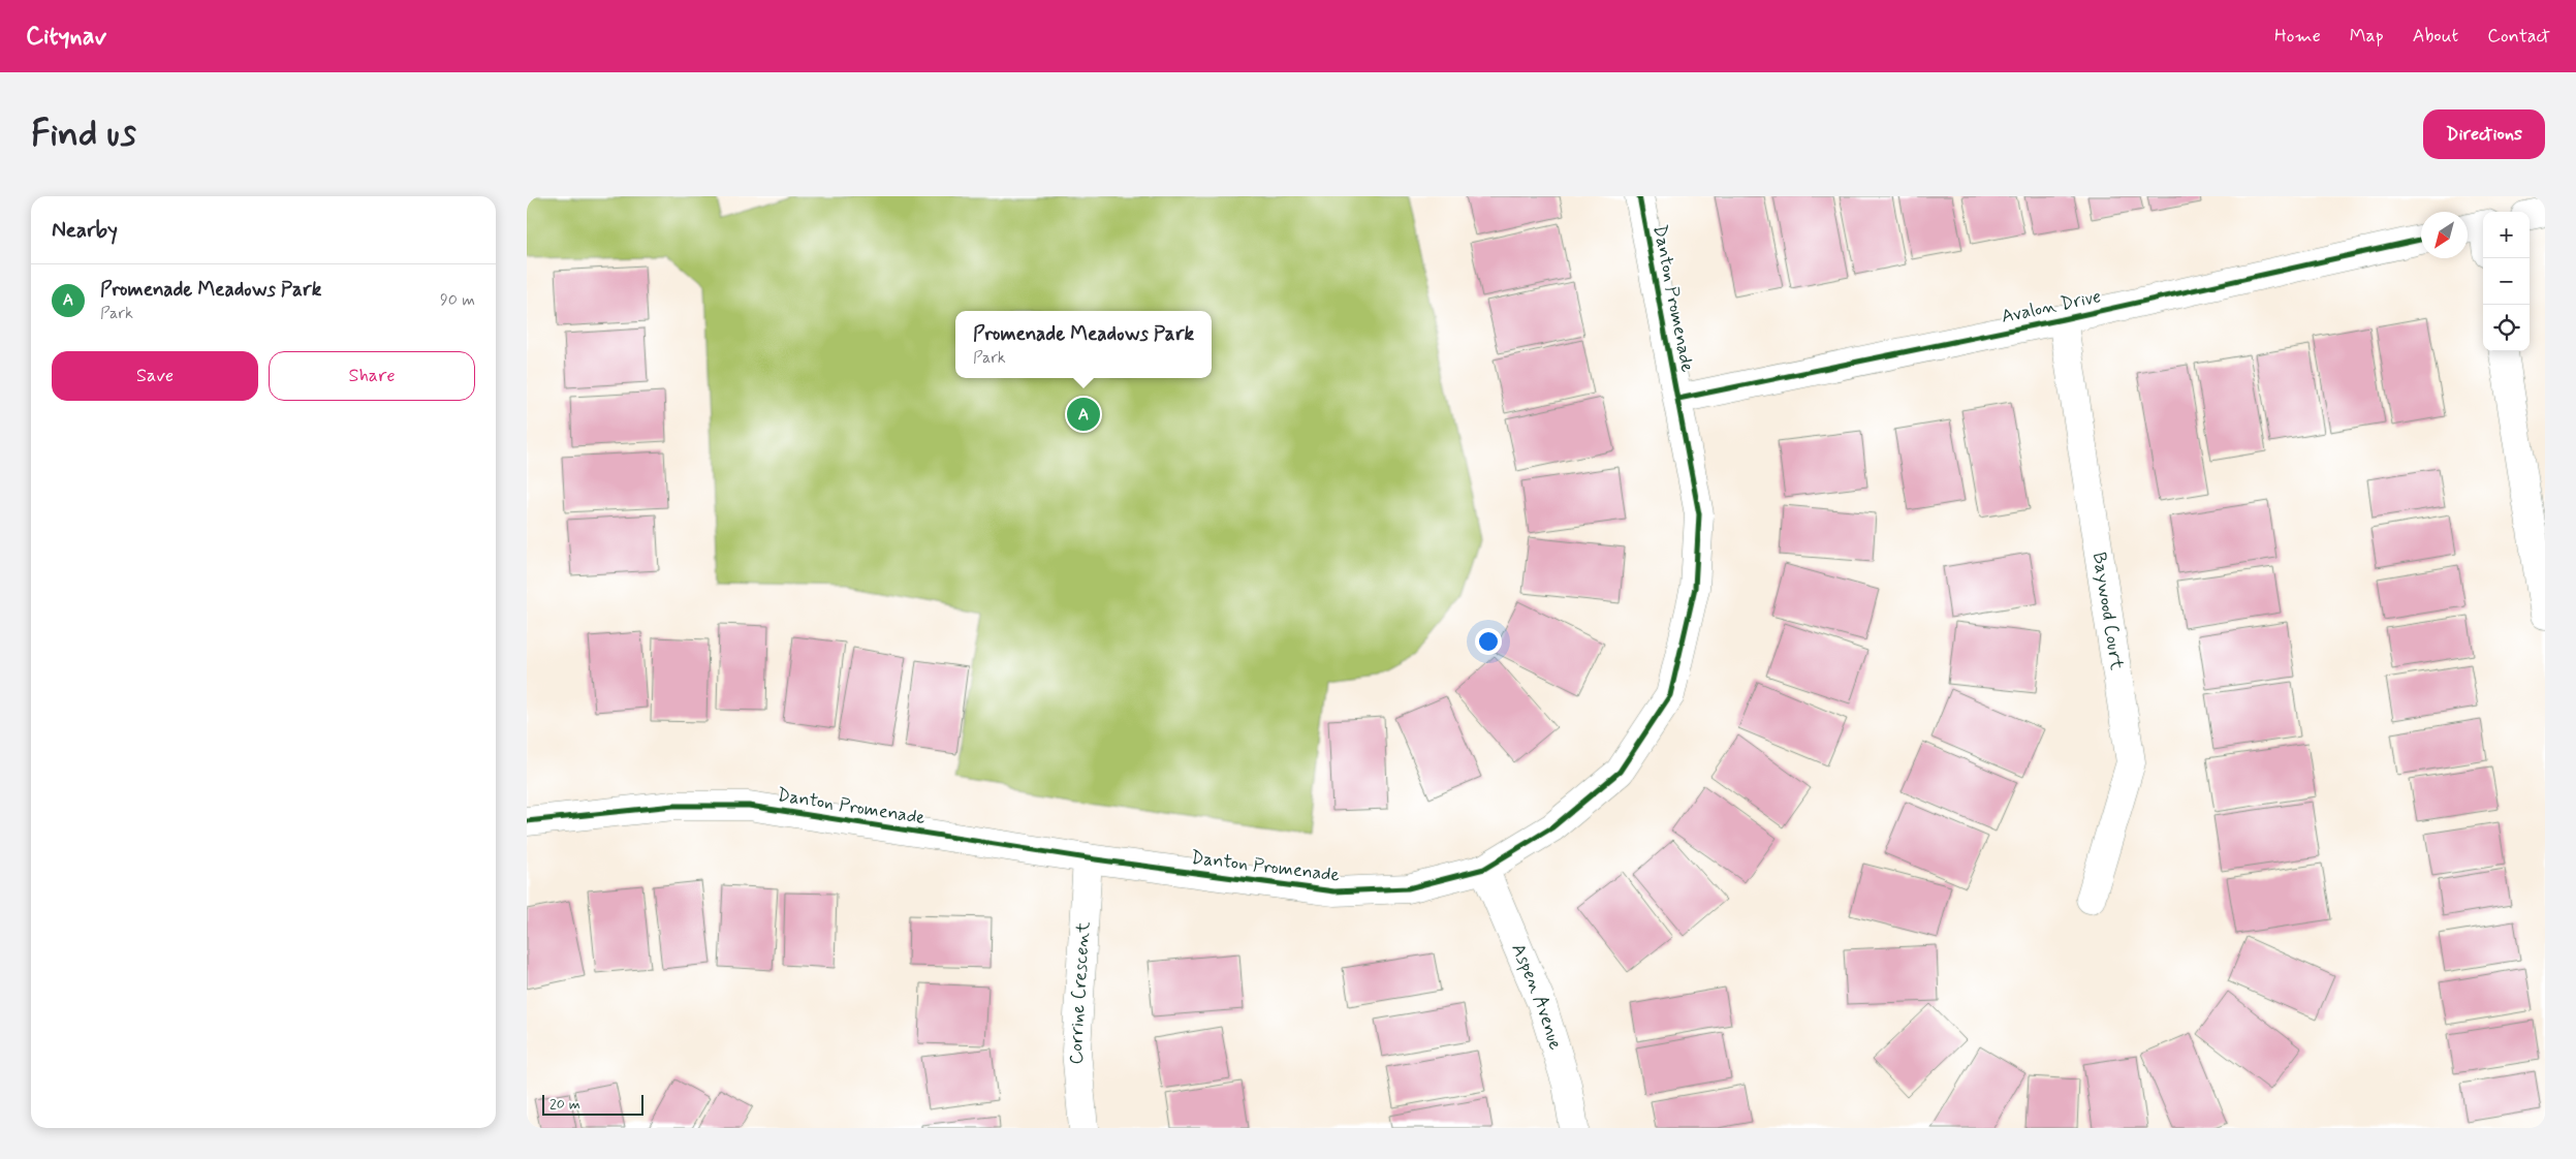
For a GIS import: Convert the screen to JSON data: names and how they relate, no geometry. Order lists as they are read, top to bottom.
{
  "streets": {
    "street": [
      "Danton Promenade",
      "Avalon Drive",
      "Baywood Court",
      "Corrine Crescent",
      "Aspen Avenue"
    ]
  },
  "crossings": [
    ["Danton Promenade", "Avalon Drive"],
    ["Danton Promenade", "Corrine Crescent"],
    ["Danton Promenade", "Aspen Avenue"],
    ["Avalon Drive", "Baywood Court"]
  ],
  "scale_bar": "20 m",
  "north": "bottom left",
  "page": {
    "header": "Citynav",
    "nav": [
      "Home",
      "Map",
      "About",
      "Contact"
    ],
    "buttons": [
      "Directions",
      ["Save", "Share"]
    ],
    "title": "Find us",
    "heading": "Nearby",
    "map_buttons": ["+", "−"],
    "list": [
      {
        "mark": "A",
        "name": "Promenade Meadows Park",
        "note": "Park",
        "value": "90 m"
      }
    ],
    "popup": ["Promenade Meadows Park", "Park"],
    "pins": "A",
    "scale": "20 m"
  }
}
